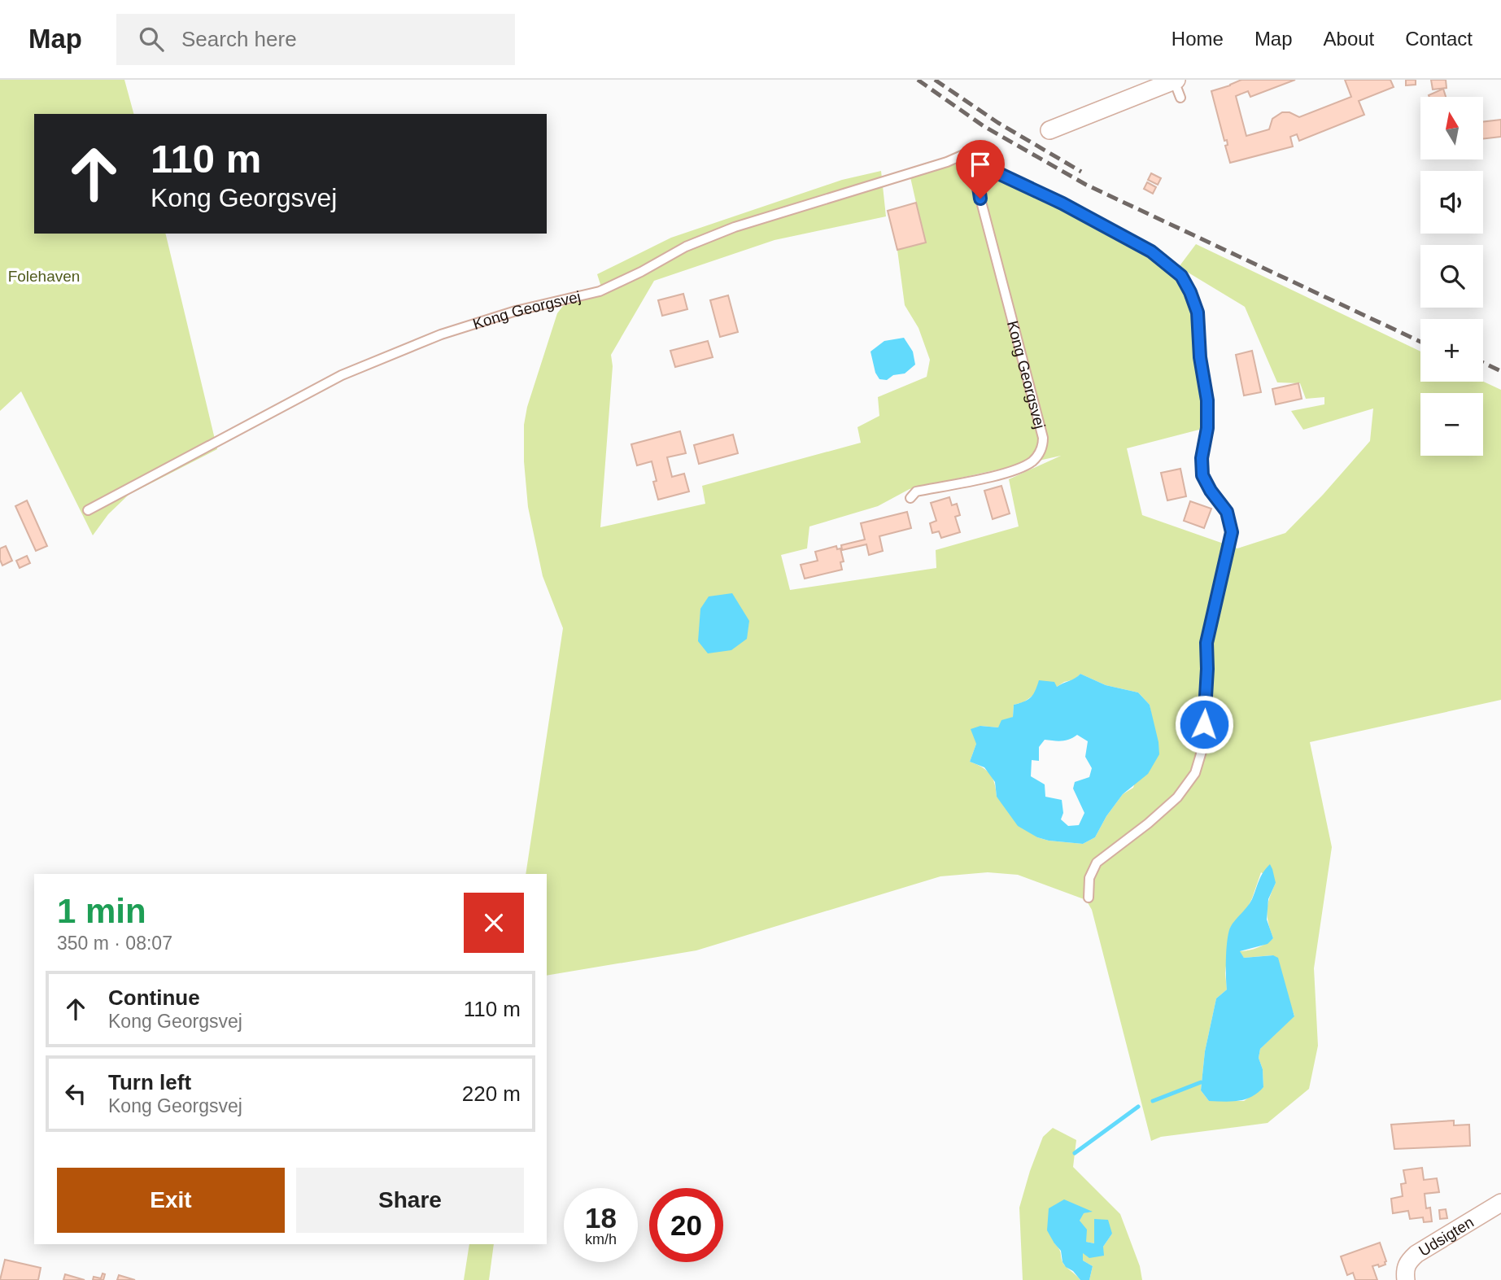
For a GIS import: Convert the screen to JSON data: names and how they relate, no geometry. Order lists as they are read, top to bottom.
{
  "streets": {
    "street": ["Udsigten"],
    "lane": ["Kong Georgsvej"]
  },
  "parks": ["Folehaven"],
  "north": "top",
  "page": {
    "header": "Map",
    "search": "Search here",
    "nav": [
      "Home",
      "Map",
      "About",
      "Contact"
    ],
    "map_buttons": ["+", "−"],
    "turn": ["110 m", "Kong Georgsvej"],
    "heading": ["1 min", "350 m · 08:07"],
    "list": [
      {
        "name": "Continue",
        "note": "Kong Georgsvej",
        "value": "110 m"
      },
      {
        "name": "Turn left",
        "note": "Kong Georgsvej",
        "value": "220 m"
      }
    ],
    "buttons": ["Exit", "Share"],
    "speed": "18 km/h",
    "limit": "20"
  }
}
